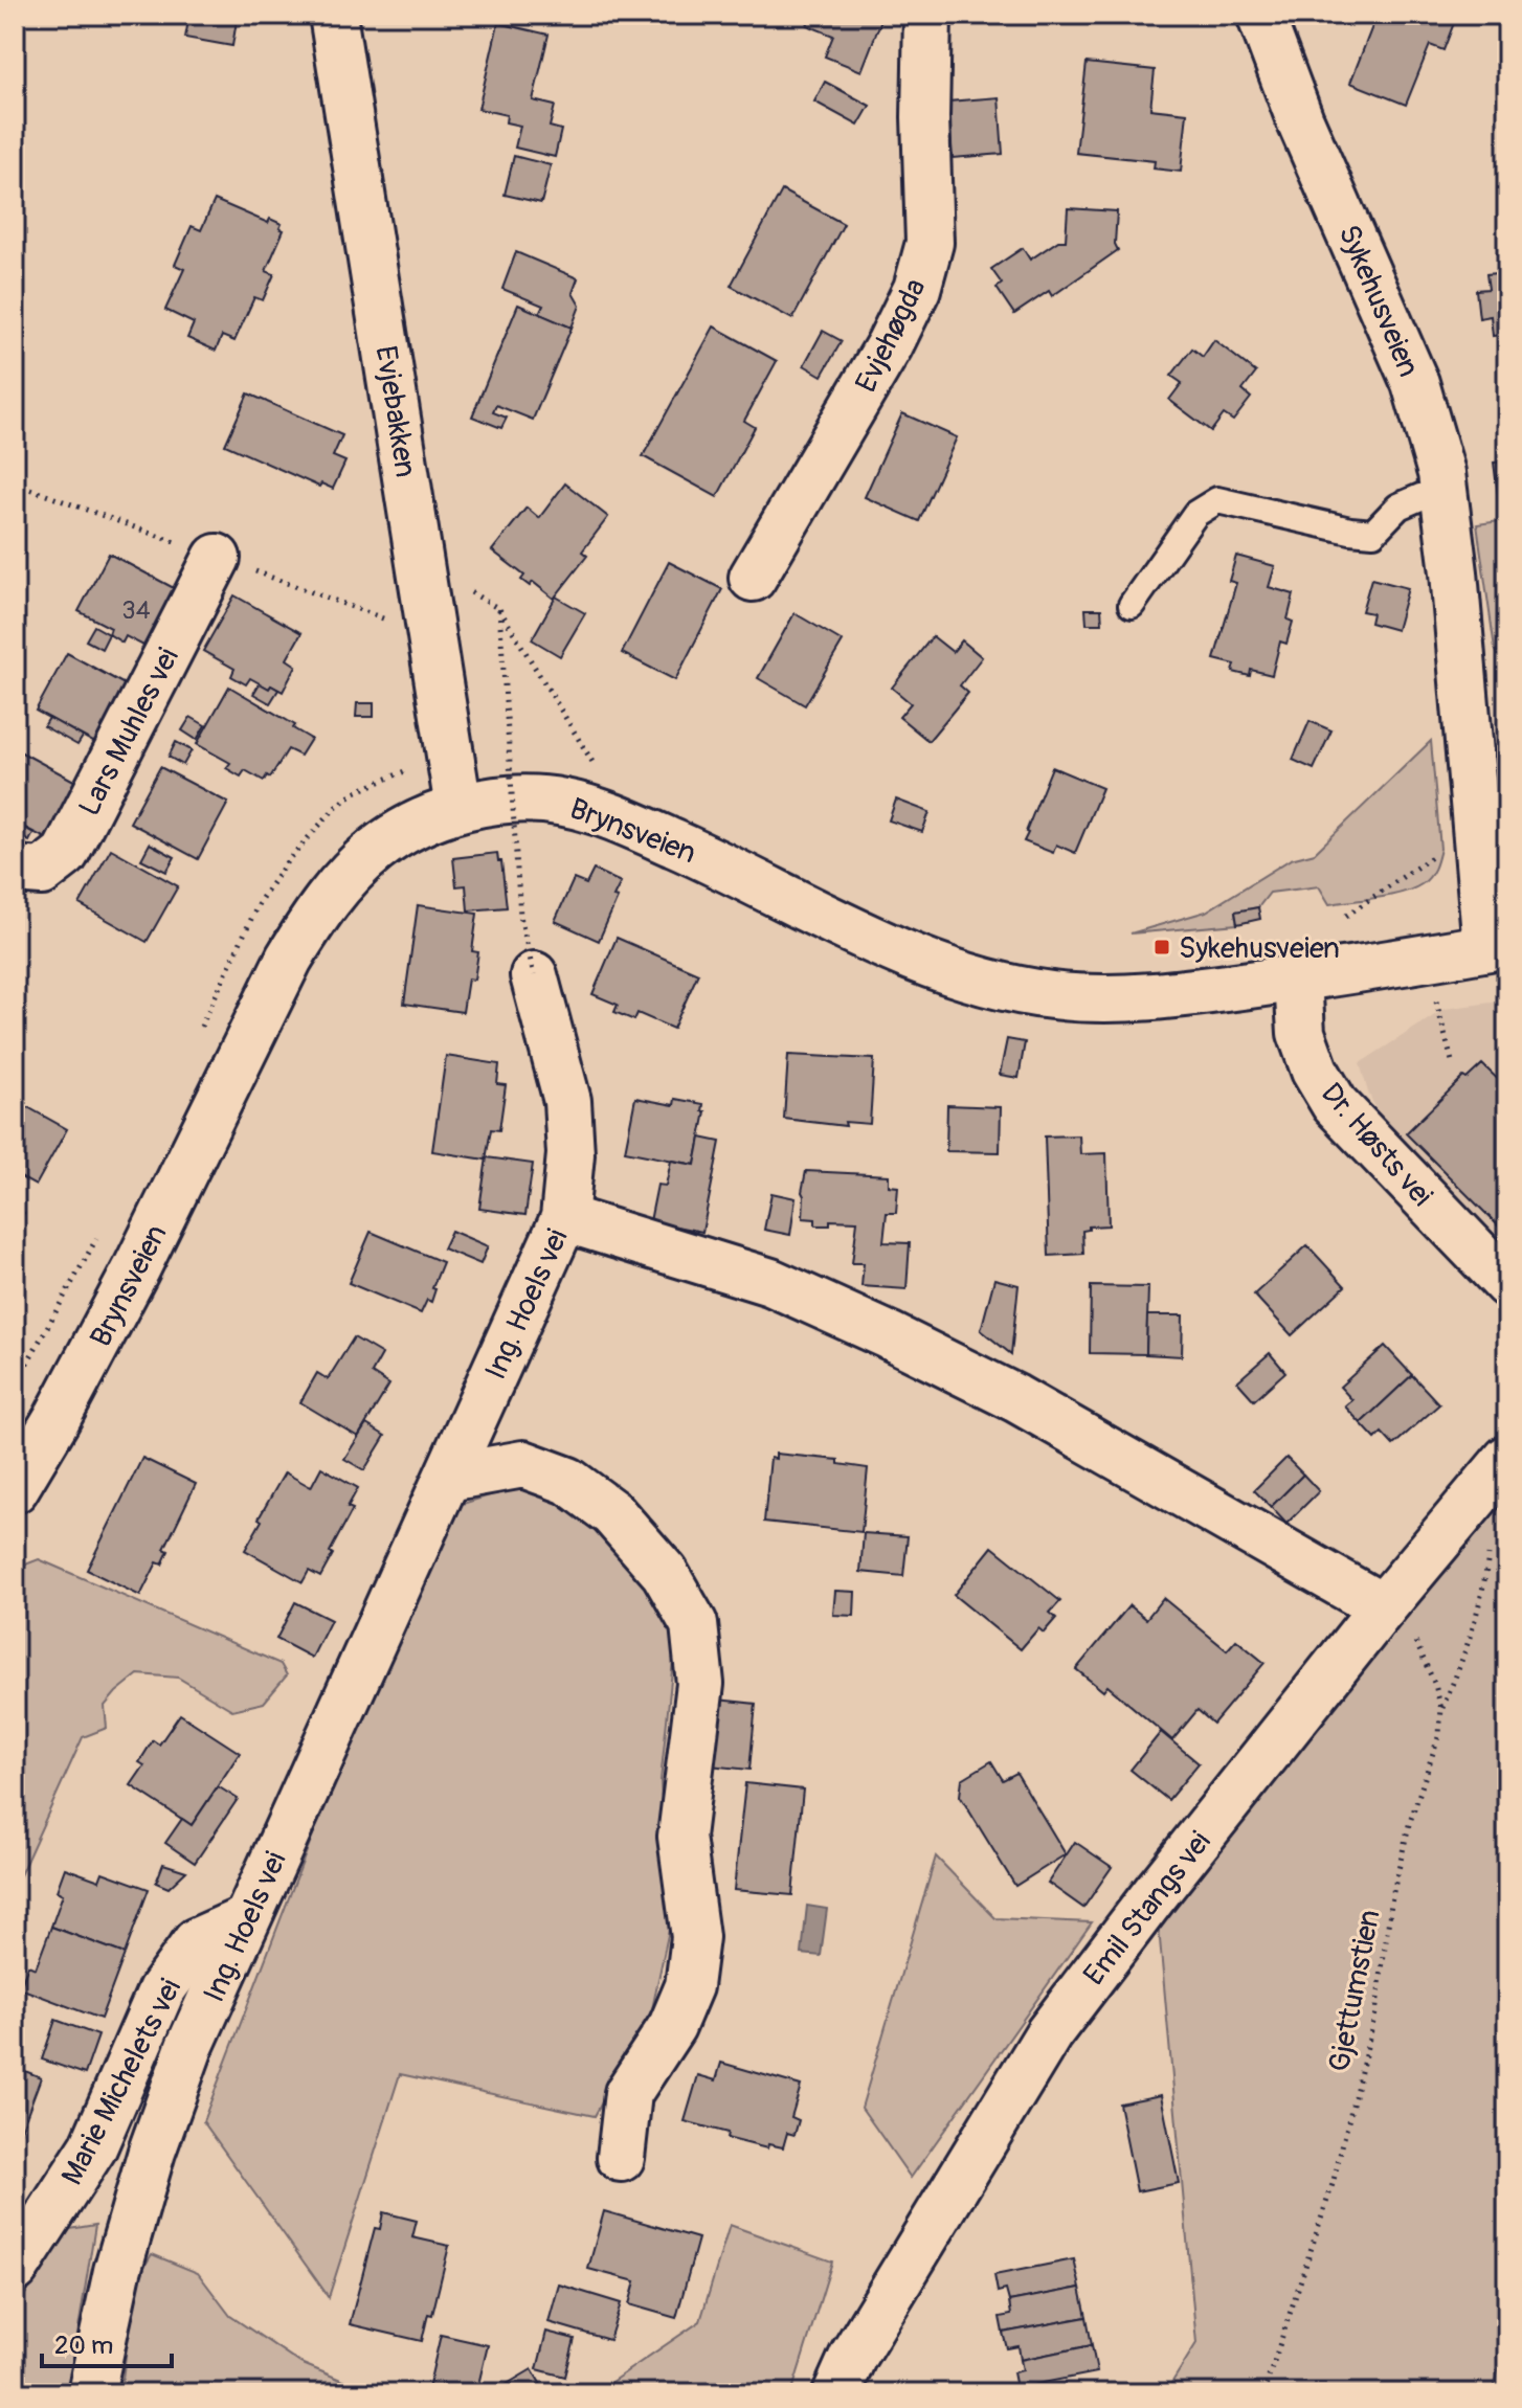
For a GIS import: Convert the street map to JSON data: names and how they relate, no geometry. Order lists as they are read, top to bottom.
{
  "streets": {
    "street": [
      "Sykehusveien",
      "Evjehøgda",
      "Evjebakken",
      "Lars Muhles vei",
      "Brynsveien",
      "Dr. Høsts vei",
      "Ing. Hoels vei",
      "Emil Stangs vei",
      "Marie Michelets vei"
    ],
    "path": ["Gjettumstien"]
  },
  "crossings": [
    ["Sykehusveien", "Brynsveien"],
    ["Evjebakken", "Brynsveien"],
    ["Brynsveien", "Dr. Høsts vei"],
    ["Ing. Hoels vei", "Marie Michelets vei"],
    ["Emil Stangs vei", "Gjettumstien"]
  ],
  "places": {
    "transit": ["Sykehusveien"]
  },
  "house_numbers": ["34"],
  "scale_bar": "20 m"
}
